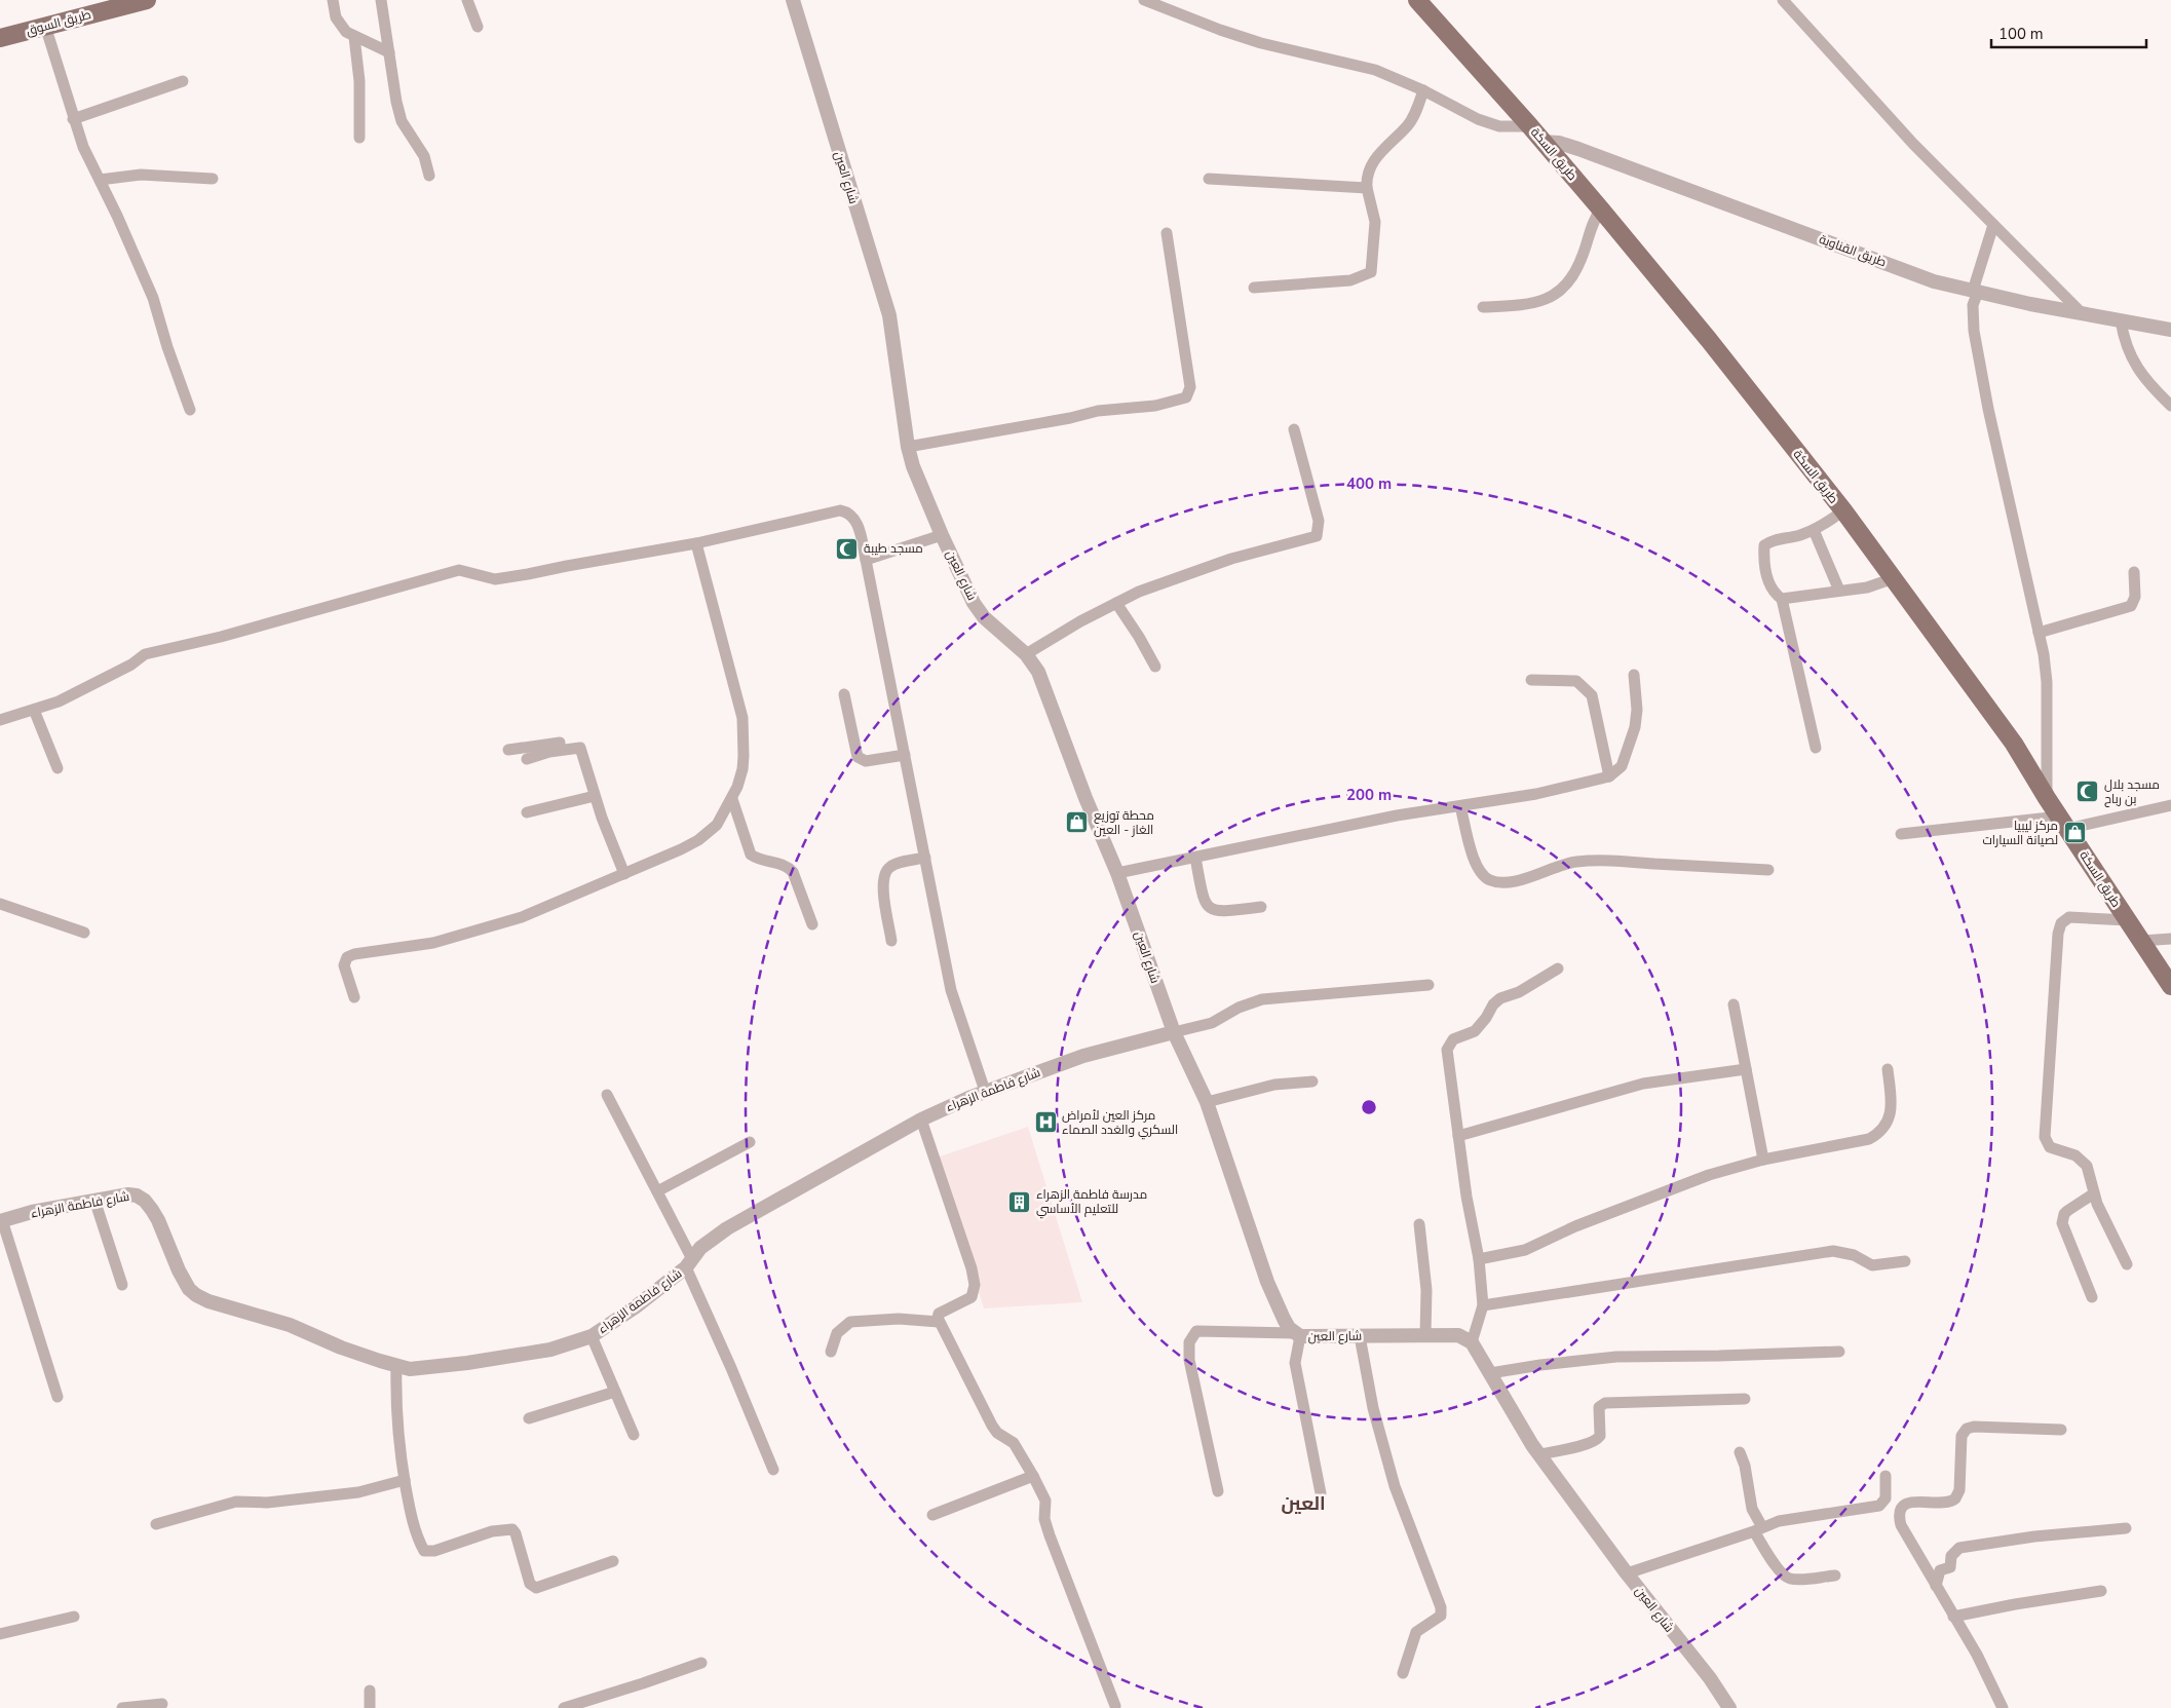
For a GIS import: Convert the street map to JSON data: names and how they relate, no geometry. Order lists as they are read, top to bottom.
{
  "streets": {
    "main road": ["طريق السوق", "طريق السكة"],
    "street": ["شارع العين", "طريق القناوية", "شارع فاطمة الزهراء"]
  },
  "crossings": [
    ["طريق السكة", "طريق القناوية"],
    ["شارع العين", "شارع فاطمة الزهراء"]
  ],
  "districts": ["العين"],
  "places": {
    "mosque": ["مسجد طيبة", "مسجد بلال بن رباح"],
    "shop": ["محطة توزيع الغاز - العين", "مركز ليبيا لصيانة السيارات"],
    "hospital": ["مركز العين لأمراض السكري والغدد الصماء"],
    "building": ["مدرسة فاطمة الزهراء للتعليم الأساسي"]
  },
  "scale_bar": "100 m",
  "rings": ["400 m", "200 m"]
}
